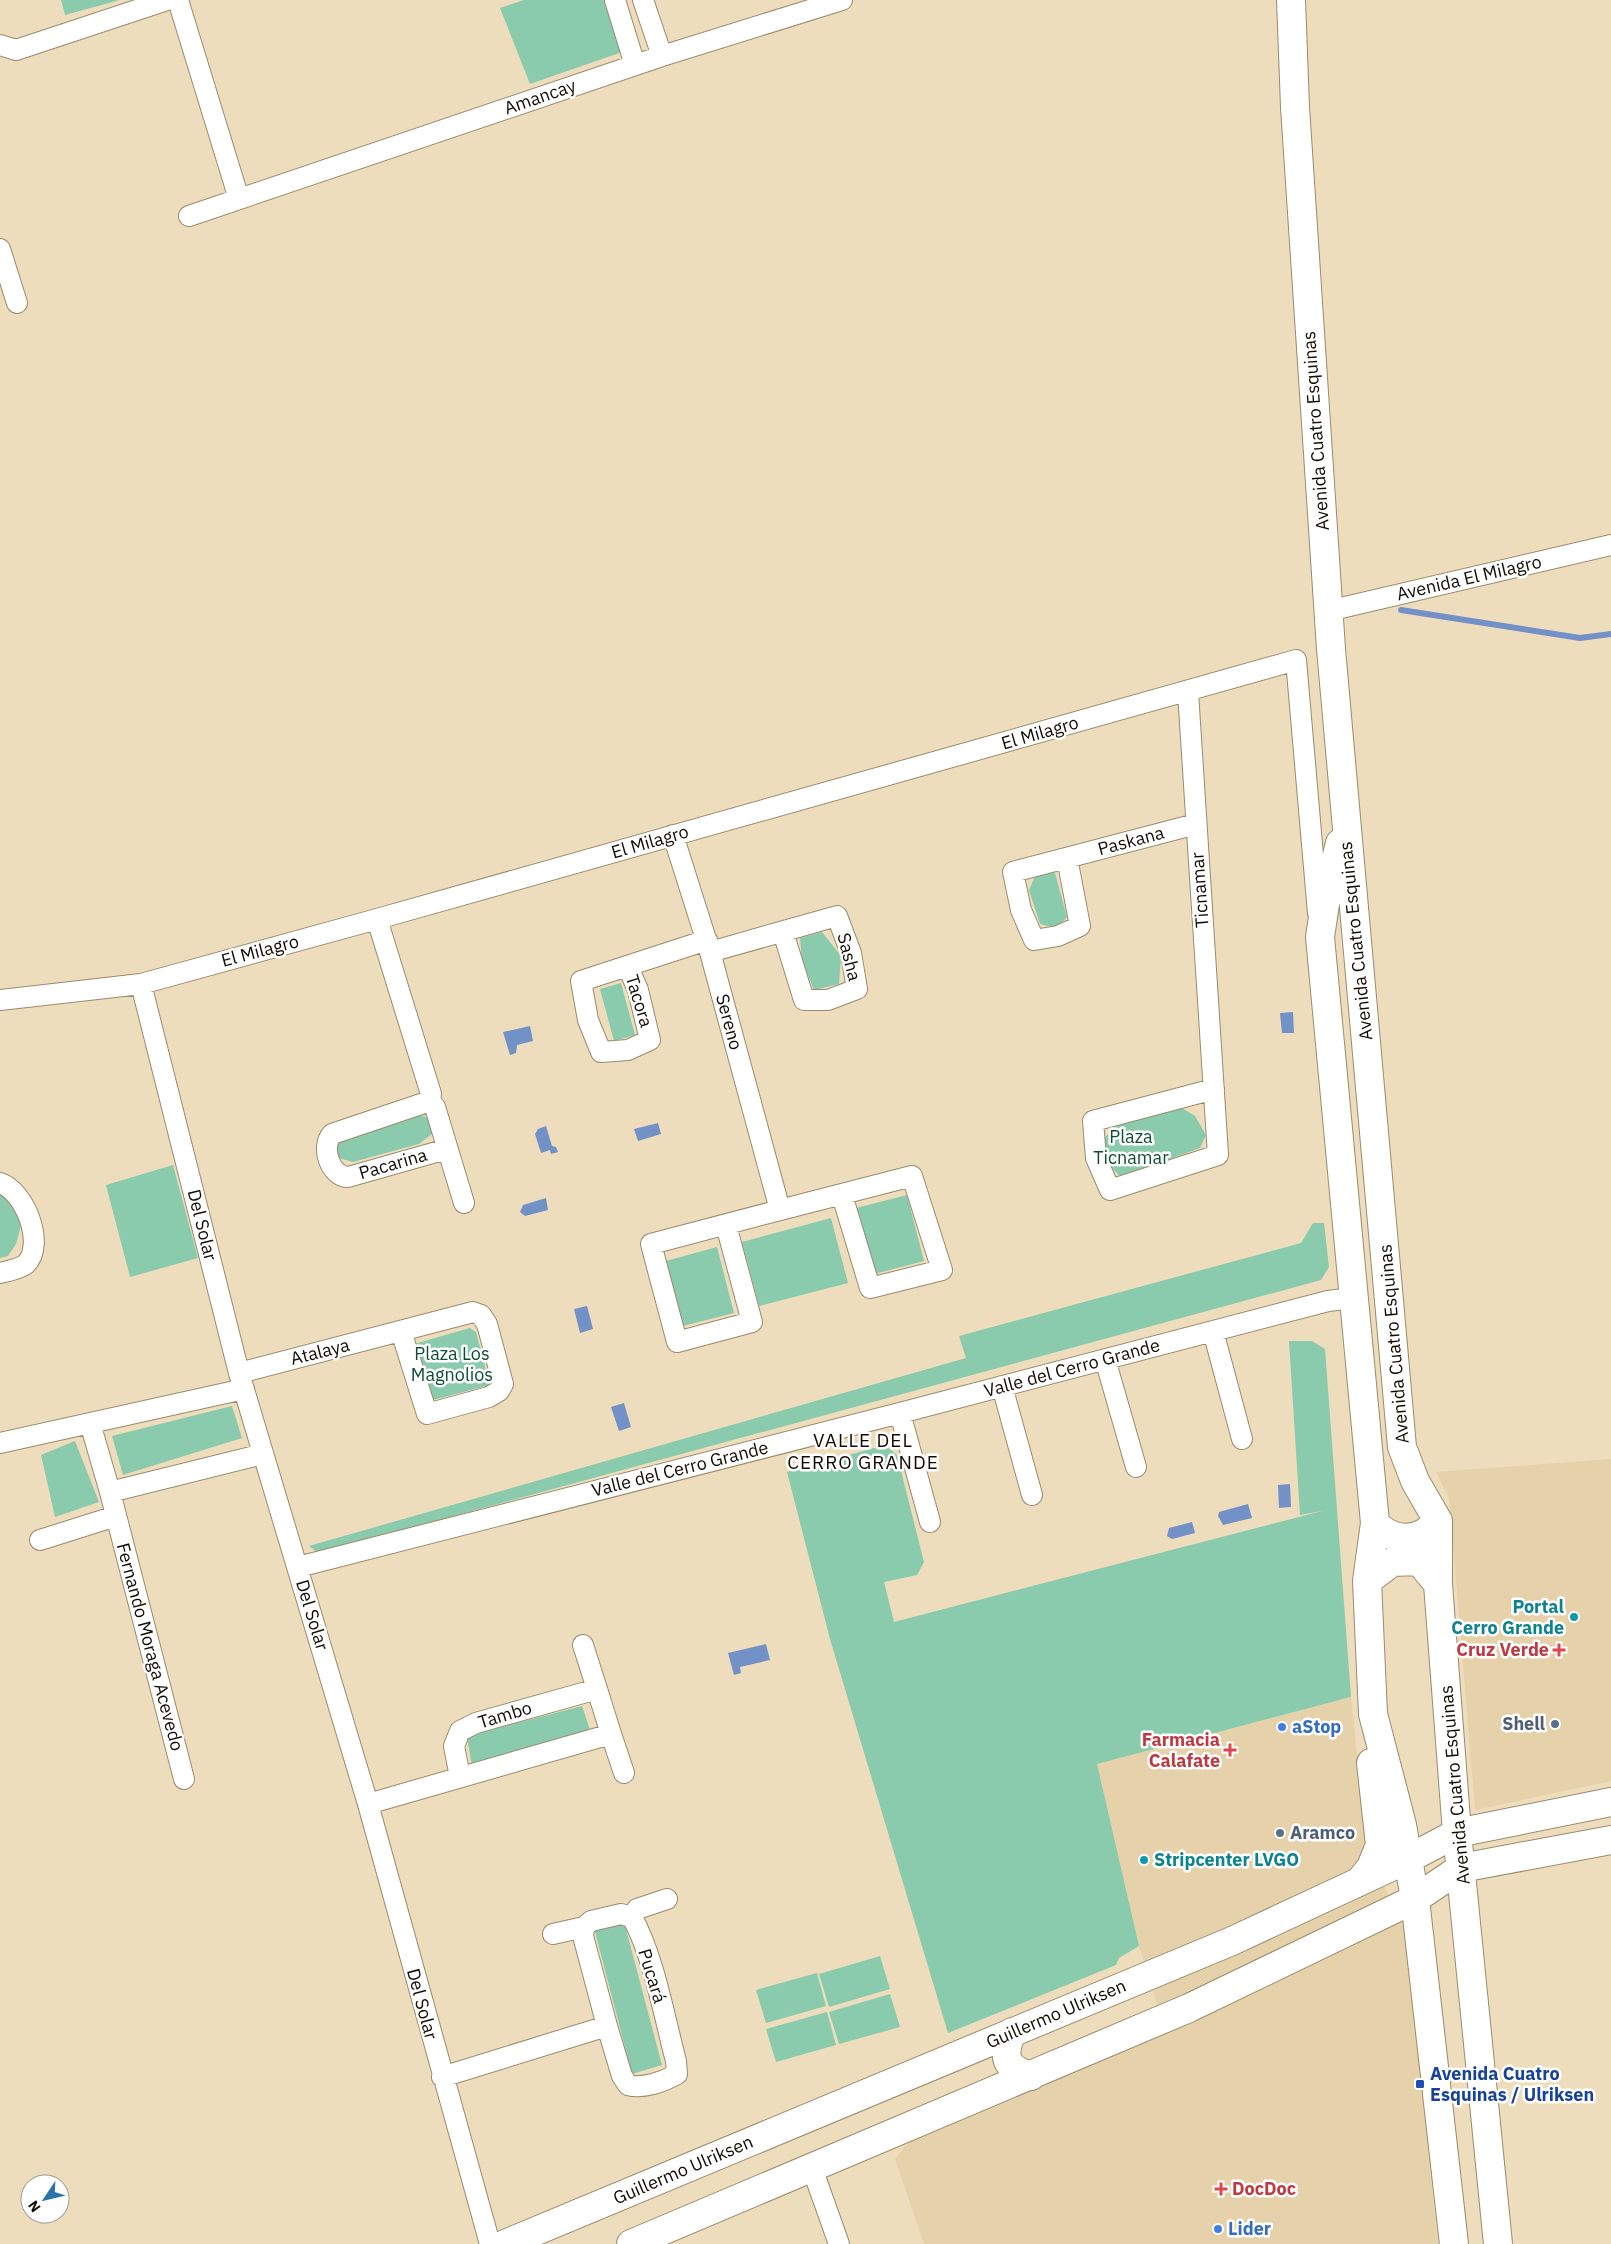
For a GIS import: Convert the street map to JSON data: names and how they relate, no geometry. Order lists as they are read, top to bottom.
{
  "streets": {
    "main road": ["Avenida Cuatro Esquinas", "Guillermo Ulriksen"],
    "street": [
      "Amancay",
      "Avenida El Milagro",
      "El Milagro",
      "Paskana",
      "Ticnamar",
      "Sasha",
      "Tacora",
      "Sereno",
      "Pacarina",
      "Del Solar",
      "Atalaya",
      "Valle del Cerro Grande",
      "Fernando Moraga Acevedo",
      "Tambo",
      "Pucará"
    ]
  },
  "crossings": [
    ["Avenida Cuatro Esquinas", "Avenida El Milagro"],
    ["Avenida Cuatro Esquinas", "El Milagro"],
    ["Avenida Cuatro Esquinas", "Valle del Cerro Grande"],
    ["Avenida Cuatro Esquinas", "Guillermo Ulriksen"],
    ["El Milagro", "Ticnamar"],
    ["El Milagro", "Sereno"],
    ["El Milagro", "Pacarina"],
    ["El Milagro", "Del Solar"],
    ["Paskana", "Ticnamar"],
    ["Sasha", "Tacora"],
    ["Sasha", "Sereno"],
    ["Tacora", "Sereno"],
    ["Del Solar", "Atalaya"],
    ["Del Solar", "Valle del Cerro Grande"]
  ],
  "districts": ["VALLE DEL CERRO GRANDE"],
  "parks": ["Plaza Ticnamar", "Plaza Los Magnolios"],
  "places": {
    "other": [
      "Portal Cerro Grande",
      "Shell",
      "aStop",
      "Aramco",
      "Stripcenter LVGO",
      "Lider"
    ],
    "health": ["Cruz Verde", "Farmacia Calafate", "DocDoc"],
    "transit": ["Avenida Cuatro Esquinas / Ulriksen"]
  },
  "north": "bottom left"
}
